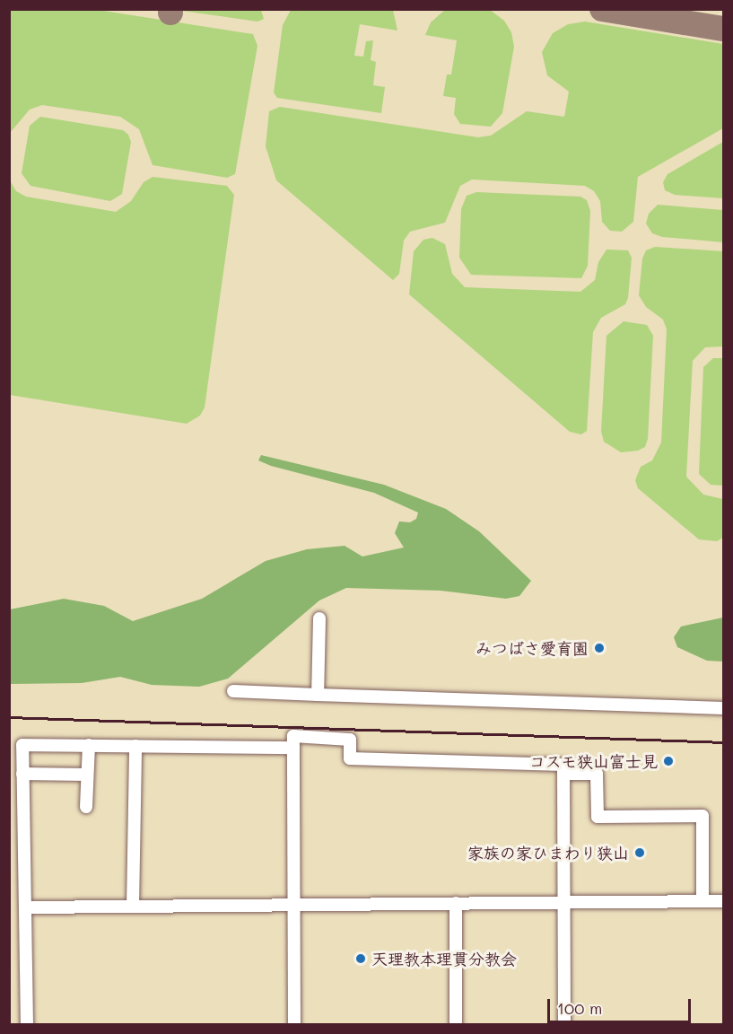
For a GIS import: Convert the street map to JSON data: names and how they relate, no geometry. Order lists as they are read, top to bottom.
{
  "places": [
    "みつばさ愛育園",
    "コスモ狭山富士見",
    "家族の家ひまわり狭山",
    "天理教本理貫分教会"
  ],
  "scale_bar": "100 m"
}
